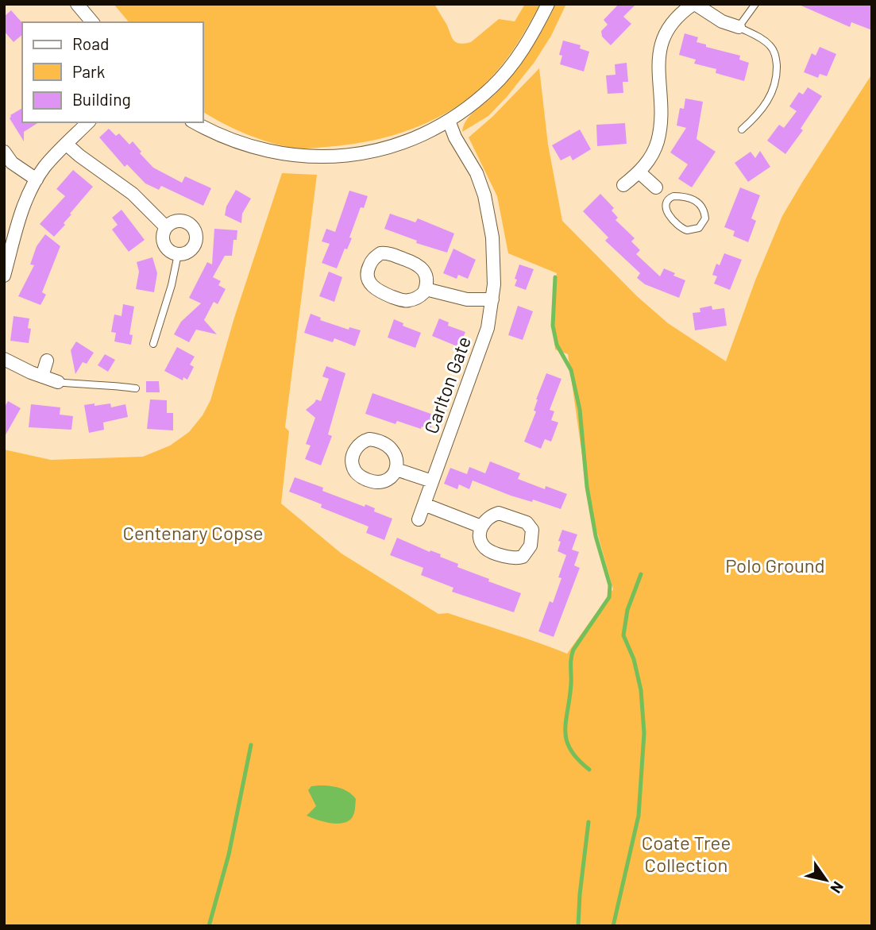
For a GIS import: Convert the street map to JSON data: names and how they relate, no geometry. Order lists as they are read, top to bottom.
{
  "streets": {
    "street": ["Carlton Gate"]
  },
  "parks": ["Centenary Copse", "Polo Ground", "Coate Tree Collection"],
  "legend": ["Road", "Park", "Building"],
  "north": "bottom right"
}
